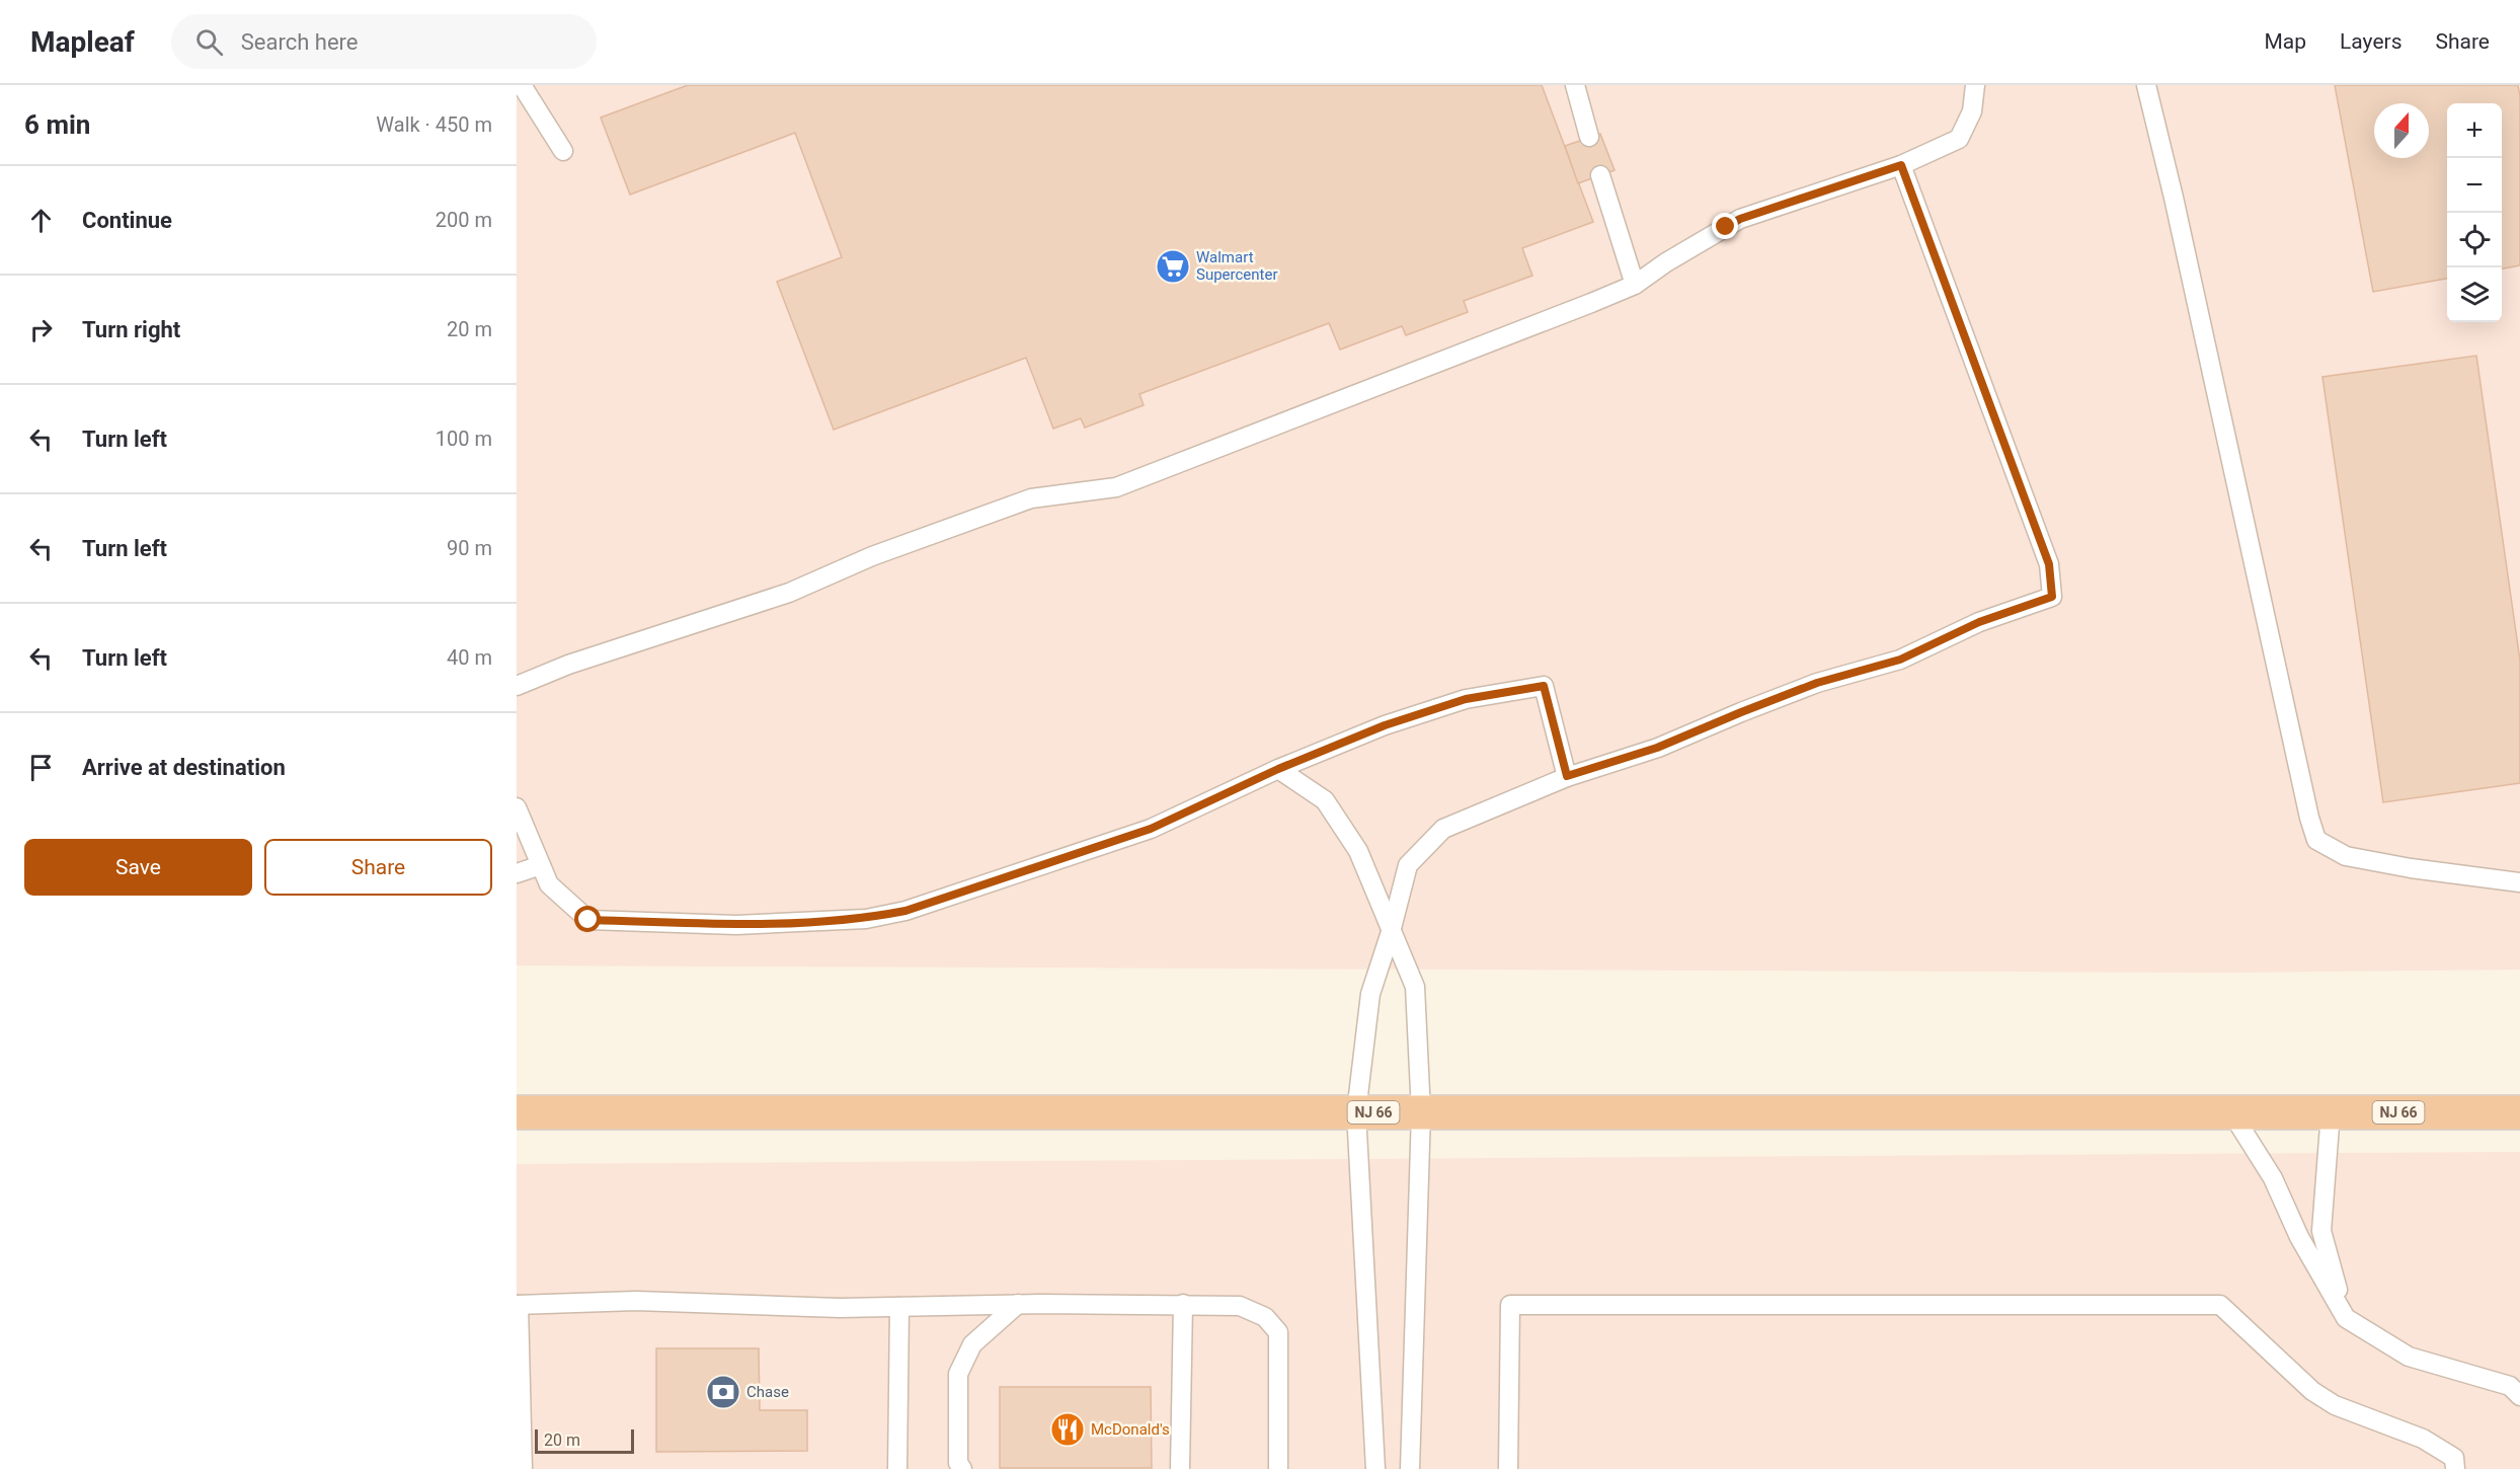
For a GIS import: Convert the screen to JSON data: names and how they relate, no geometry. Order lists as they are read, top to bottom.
{
  "streets": {
    "highway": ["NJ 66"]
  },
  "places": {
    "supermarket": ["Walmart Supercenter"],
    "bank": ["Chase"],
    "restaurant": ["McDonald's"]
  },
  "scale_bar": "20 m",
  "north": "top",
  "page": {
    "header": "Mapleaf",
    "search": "Search here",
    "nav": ["Map", "Layers", "Share"],
    "heading": ["6 min", "Walk · 450 m"],
    "map_buttons": ["+", "−"],
    "list": [
      ["Continue", "200 m"],
      ["Turn right", "20 m"],
      ["Turn left", "100 m"],
      ["Turn left", "90 m"],
      ["Turn left", "40 m"],
      "Arrive at destination"
    ],
    "buttons": ["Save", "Share"],
    "scale": "20 m"
  }
}
